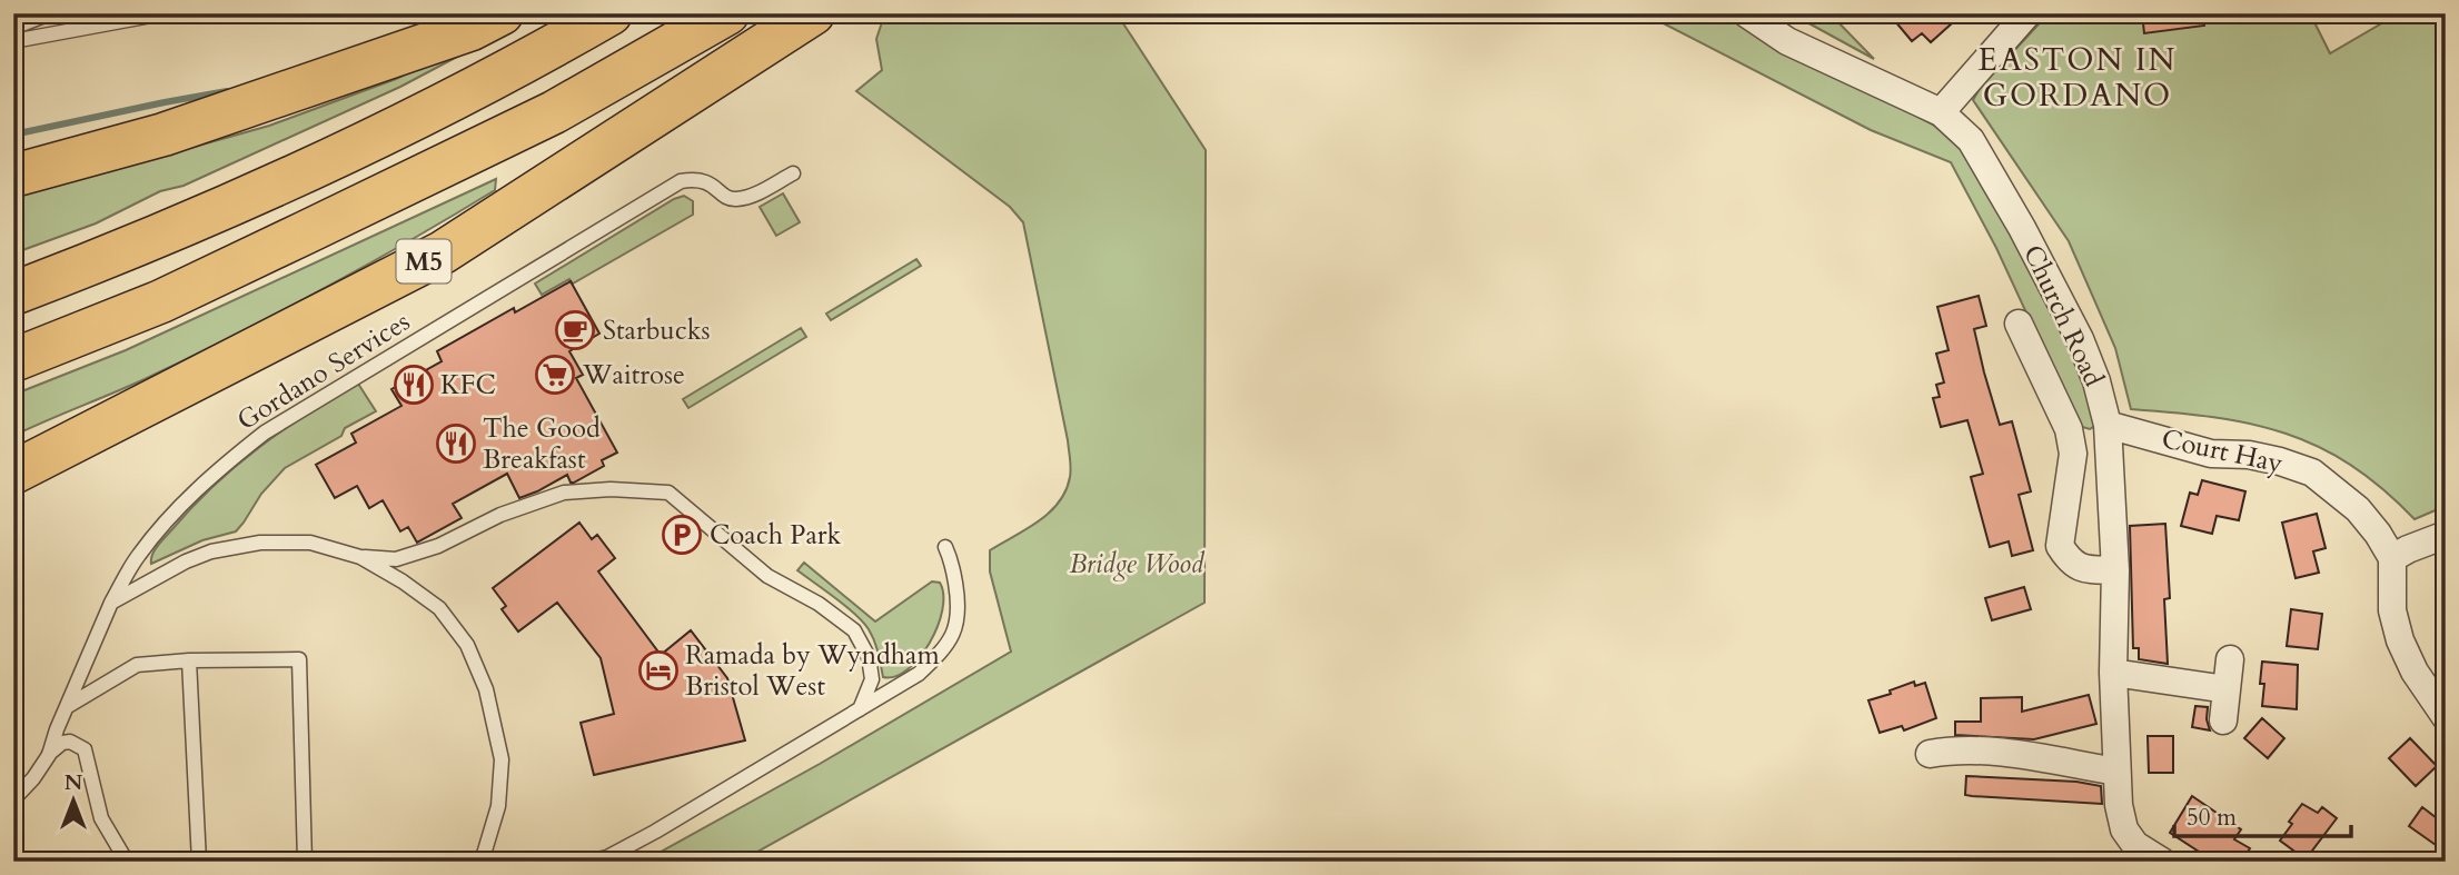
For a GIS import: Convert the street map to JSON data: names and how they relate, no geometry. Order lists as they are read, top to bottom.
{
  "streets": {
    "highway": ["M5"],
    "street": ["Church Road", "Court Hay"],
    "lane": ["Gordano Services"]
  },
  "crossings": [
    ["Church Road", "Court Hay"]
  ],
  "districts": ["EASTON IN GORDANO"],
  "parks": ["Bridge Wood"],
  "places": {
    "cafe": ["Starbucks"],
    "supermarket": ["Waitrose"],
    "restaurant": ["KFC", "The Good Breakfast"],
    "parking": ["Coach Park"],
    "hotel": ["Ramada by Wyndham Bristol West"]
  },
  "scale_bar": "50 m",
  "north": "top"
}
